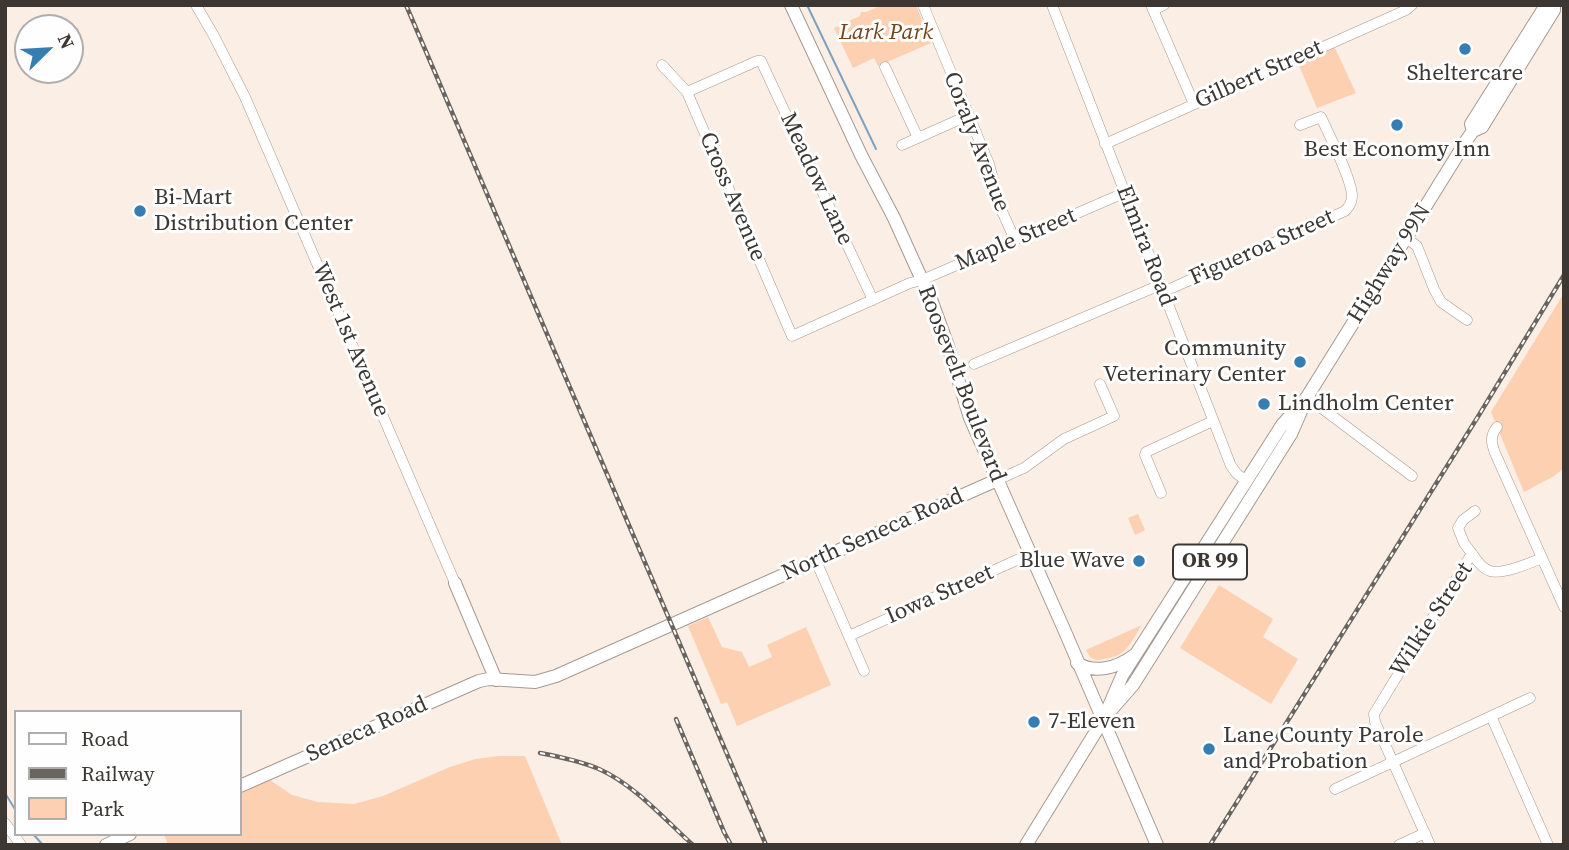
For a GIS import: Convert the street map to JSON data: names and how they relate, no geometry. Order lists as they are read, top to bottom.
{
  "streets": {
    "main road": [
      "Highway 99N",
      "West 1st Avenue",
      "Roosevelt Boulevard",
      "North Seneca Road",
      "OR 99",
      "Seneca Road"
    ],
    "street": [
      "Gilbert Street",
      "Coraly Avenue",
      "Meadow Lane",
      "Cross Avenue",
      "Maple Street",
      "Elmira Road",
      "Figueroa Street",
      "Iowa Street",
      "Wilkie Street"
    ]
  },
  "crossings": [
    ["Gilbert Street", "Elmira Road"],
    ["Coraly Avenue", "Maple Street"],
    ["Meadow Lane", "Cross Avenue"],
    ["Meadow Lane", "Maple Street"],
    ["Cross Avenue", "Maple Street"],
    ["Maple Street", "Elmira Road"],
    ["Maple Street", "Roosevelt Boulevard"],
    ["Elmira Road", "Figueroa Street"],
    ["Elmira Road", "Highway 99N"],
    ["Highway 99N", "Roosevelt Boulevard"],
    ["West 1st Avenue", "North Seneca Road"],
    ["West 1st Avenue", "Seneca Road"],
    ["Roosevelt Boulevard", "North Seneca Road"],
    ["Roosevelt Boulevard", "Iowa Street"],
    ["North Seneca Road", "Seneca Road"]
  ],
  "parks": ["Lark Park"],
  "places": [
    "Sheltercare",
    "Best Economy Inn",
    "Bi-Mart Distribution Center",
    "Community Veterinary Center",
    "Lindholm Center",
    "Blue Wave",
    "7-Eleven",
    "Lane County Parole and Probation"
  ],
  "legend": ["Road", "Railway", "Park"],
  "north": "top right"
}
